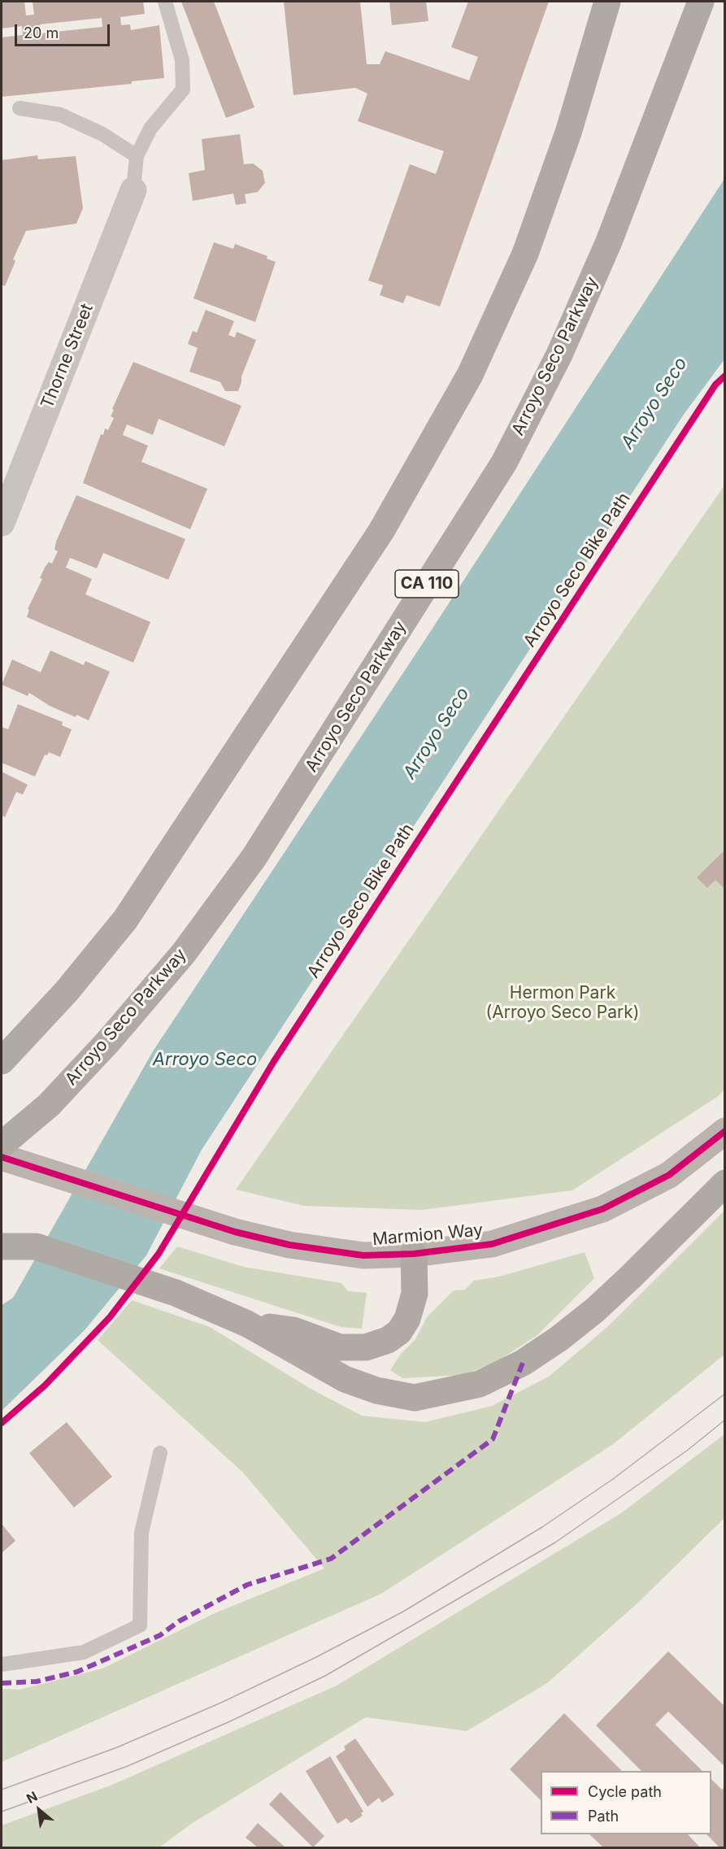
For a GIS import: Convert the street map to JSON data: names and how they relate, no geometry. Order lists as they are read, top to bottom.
{
  "streets": {
    "highway": ["Arroyo Seco Parkway", "CA 110"],
    "street": ["Thorne Street", "Marmion Way"],
    "cycle path": ["Arroyo Seco Bike Path"]
  },
  "water": ["Arroyo Seco"],
  "parks": ["Hermon Park (Arroyo Seco Park)"],
  "legend": ["Cycle path", "Path"],
  "scale_bar": "20 m",
  "north": "top left"
}
